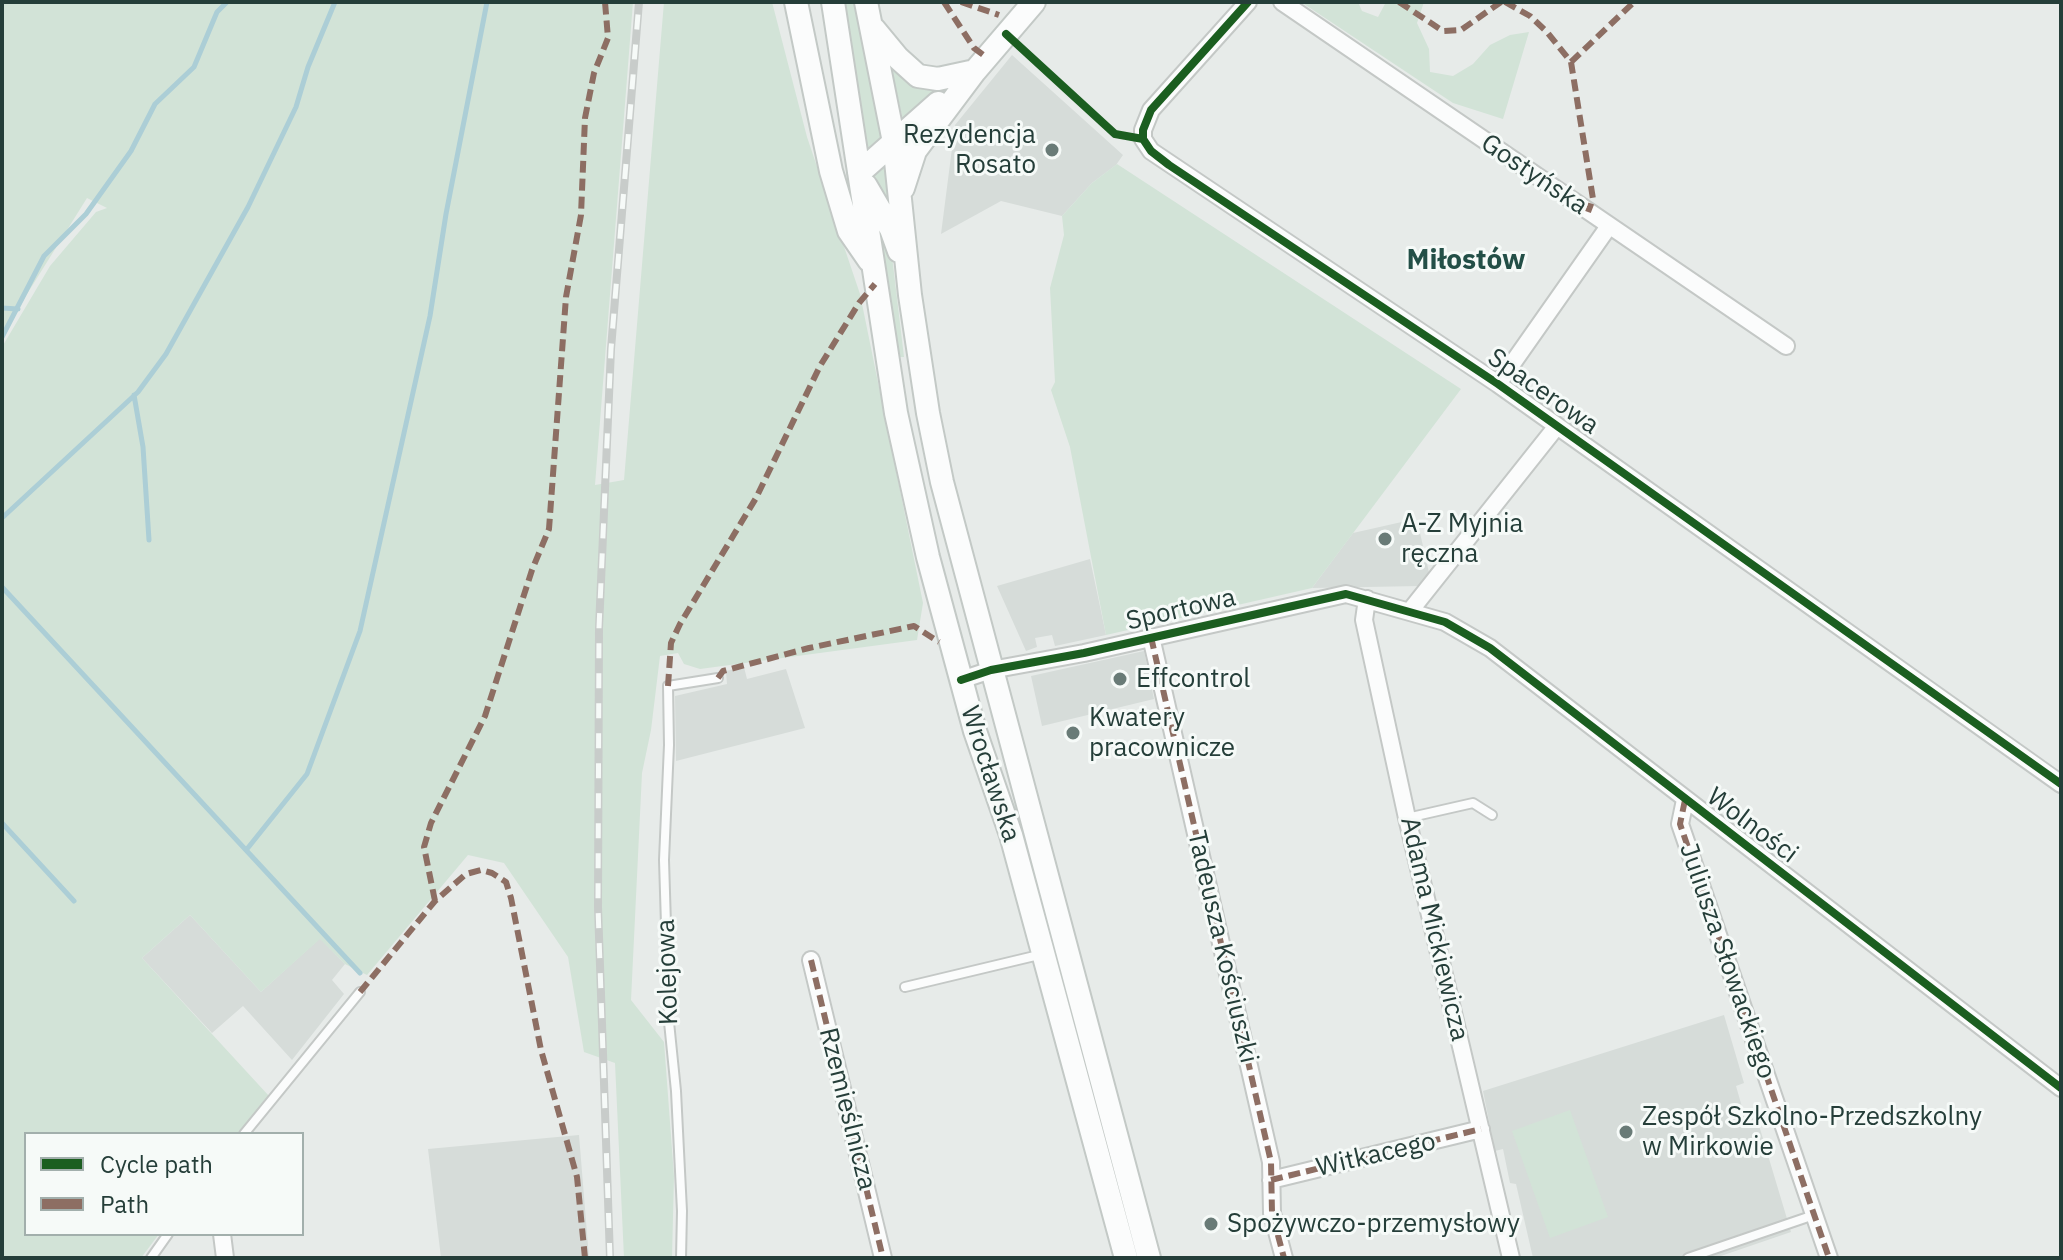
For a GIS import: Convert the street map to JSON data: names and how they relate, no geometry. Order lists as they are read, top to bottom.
{
  "streets": {
    "main road": ["Wrocławska"],
    "street": [
      "Gostyńska",
      "Spacerowa",
      "Sportowa",
      "Wolności",
      "Adama Mickiewicza",
      "Tadeusza Kościuszki",
      "Juliusza Słowackiego",
      "Rzemieślnicza",
      "Witkacego"
    ],
    "lane": ["Kolejowa"]
  },
  "crossings": [
    ["Sportowa", "Wrocławska"],
    ["Sportowa", "Wolności"],
    ["Sportowa", "Adama Mickiewicza"],
    ["Sportowa", "Tadeusza Kościuszki"],
    ["Wolności", "Juliusza Słowackiego"],
    ["Adama Mickiewicza", "Witkacego"],
    ["Tadeusza Kościuszki", "Witkacego"]
  ],
  "districts": ["Miłostów"],
  "places": [
    "Rezydencja Rosato",
    "A-Z Myjnia ręczna",
    "Effcontrol",
    "Kwatery pracownicze",
    "Zespół Szkolno-Przedszkolny w Mirkowie",
    "Spożywczo-przemysłowy"
  ],
  "legend": ["Cycle path", "Path"]
}
